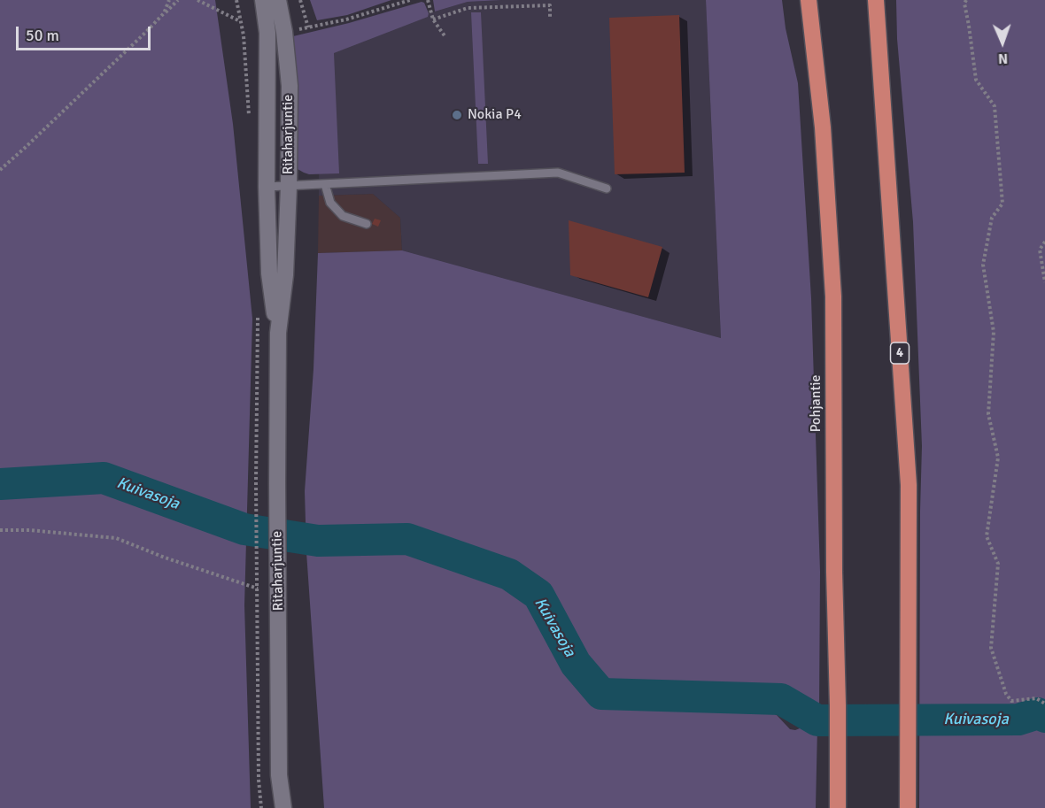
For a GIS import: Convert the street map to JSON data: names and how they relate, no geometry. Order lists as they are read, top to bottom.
{
  "streets": {
    "highway": ["4", "Pohjantie"],
    "street": ["Ritaharjuntie"]
  },
  "water": ["Kuivasoja"],
  "places": ["Nokia P4"],
  "scale_bar": "50 m",
  "north": "bottom"
}
